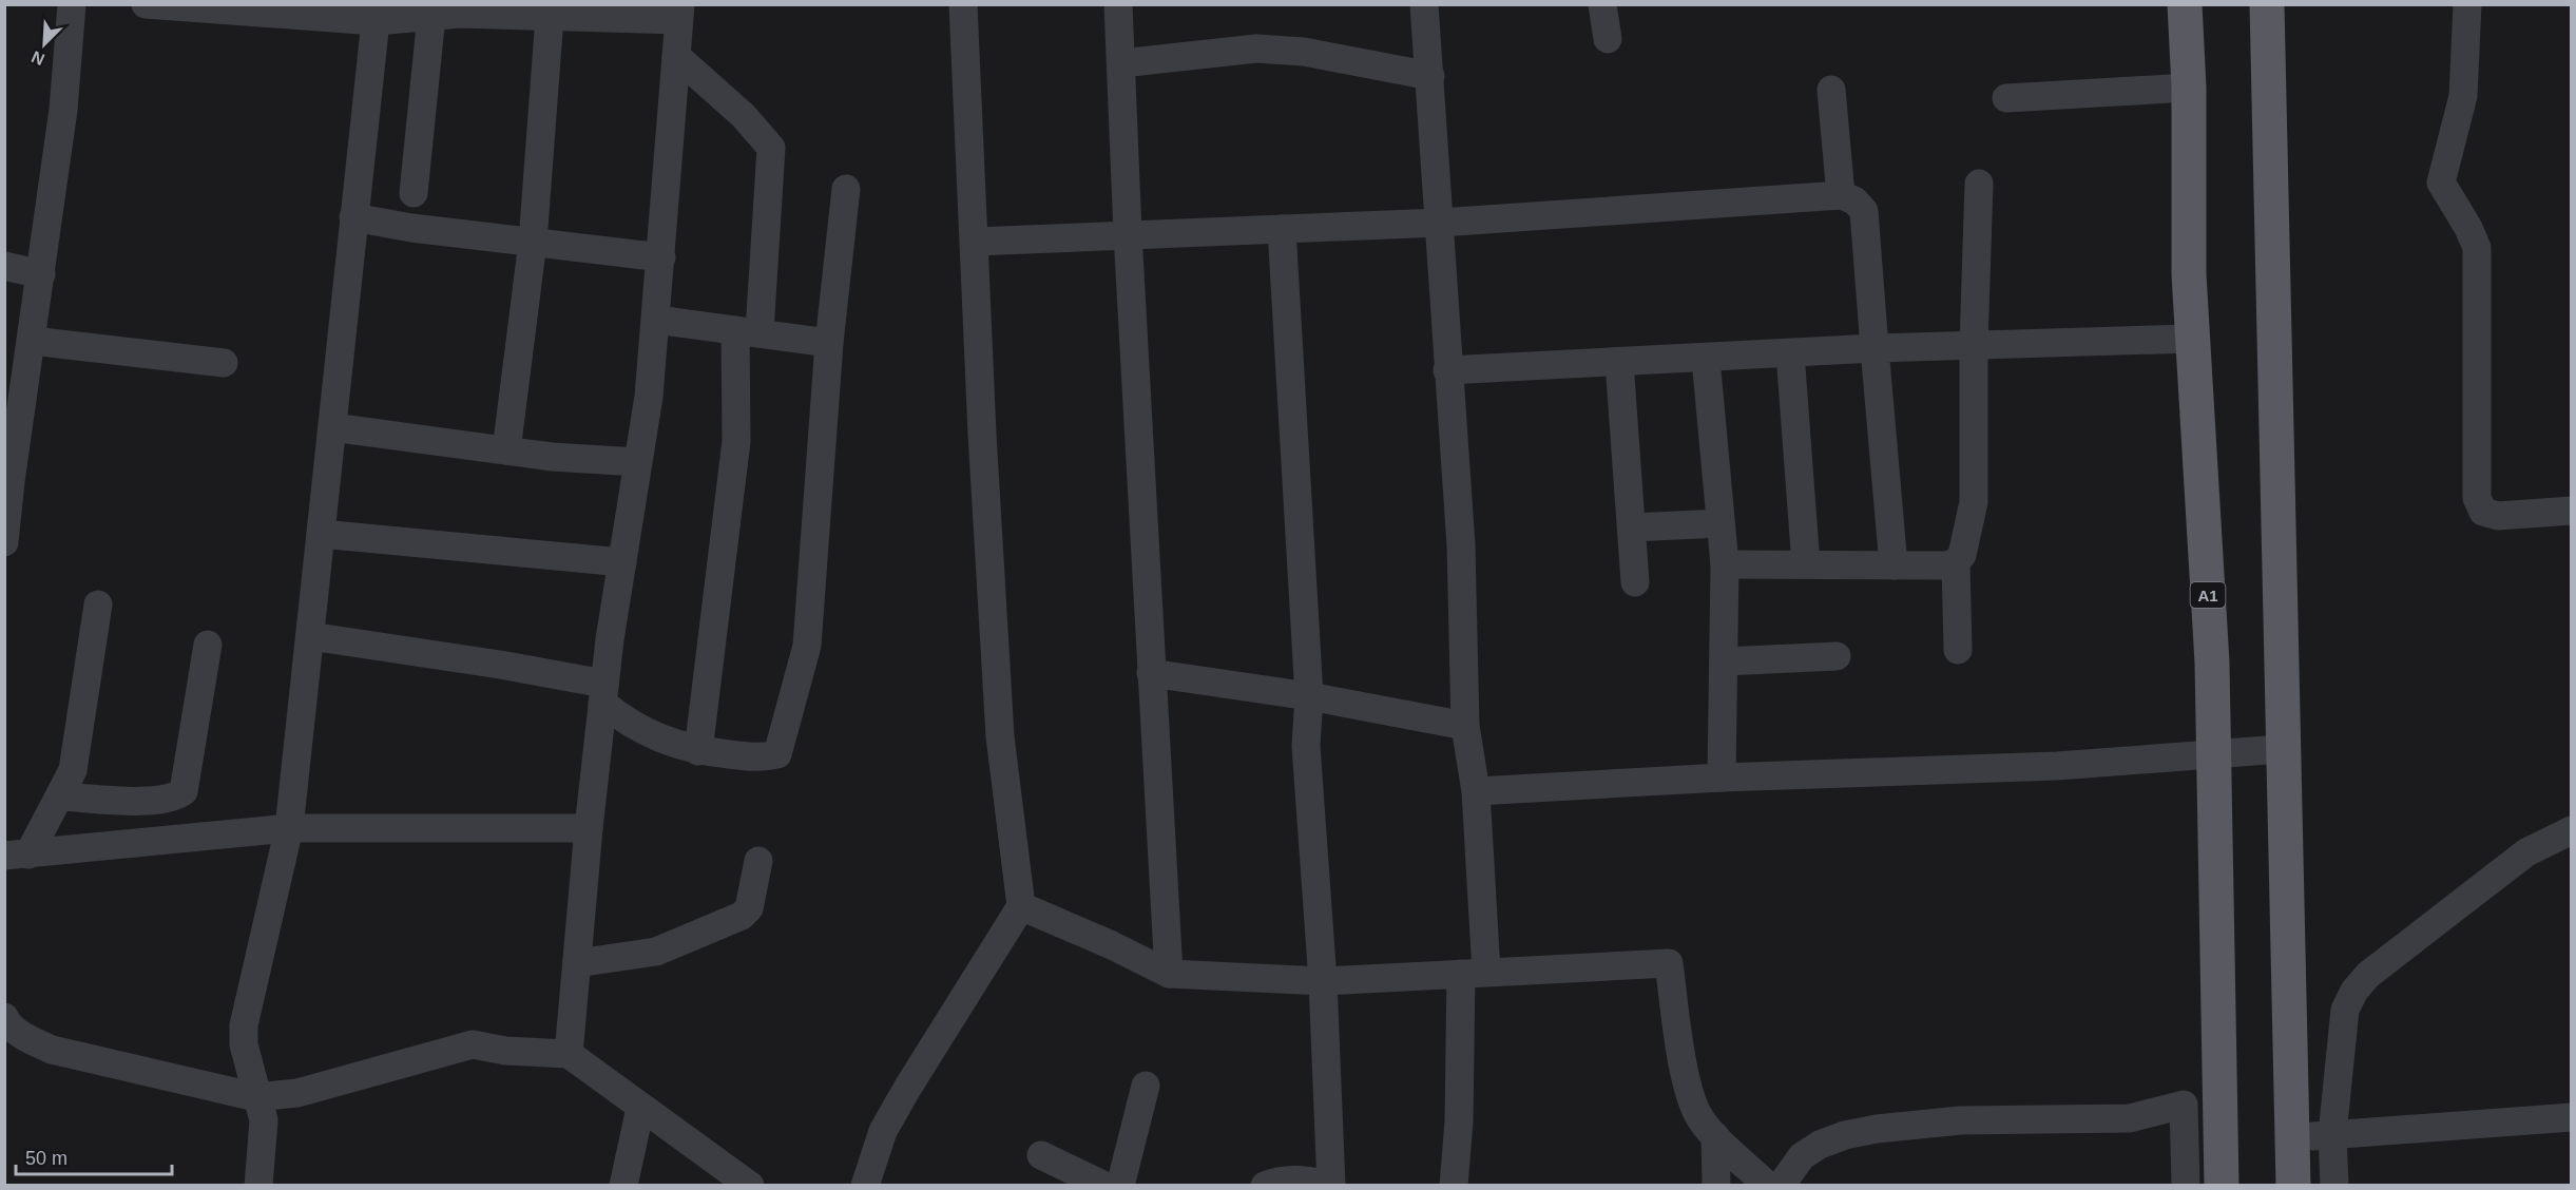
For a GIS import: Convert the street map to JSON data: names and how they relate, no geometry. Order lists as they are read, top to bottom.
{
  "streets": {
    "main road": ["A1"]
  },
  "scale_bar": "50 m",
  "north": "bottom left"
}
